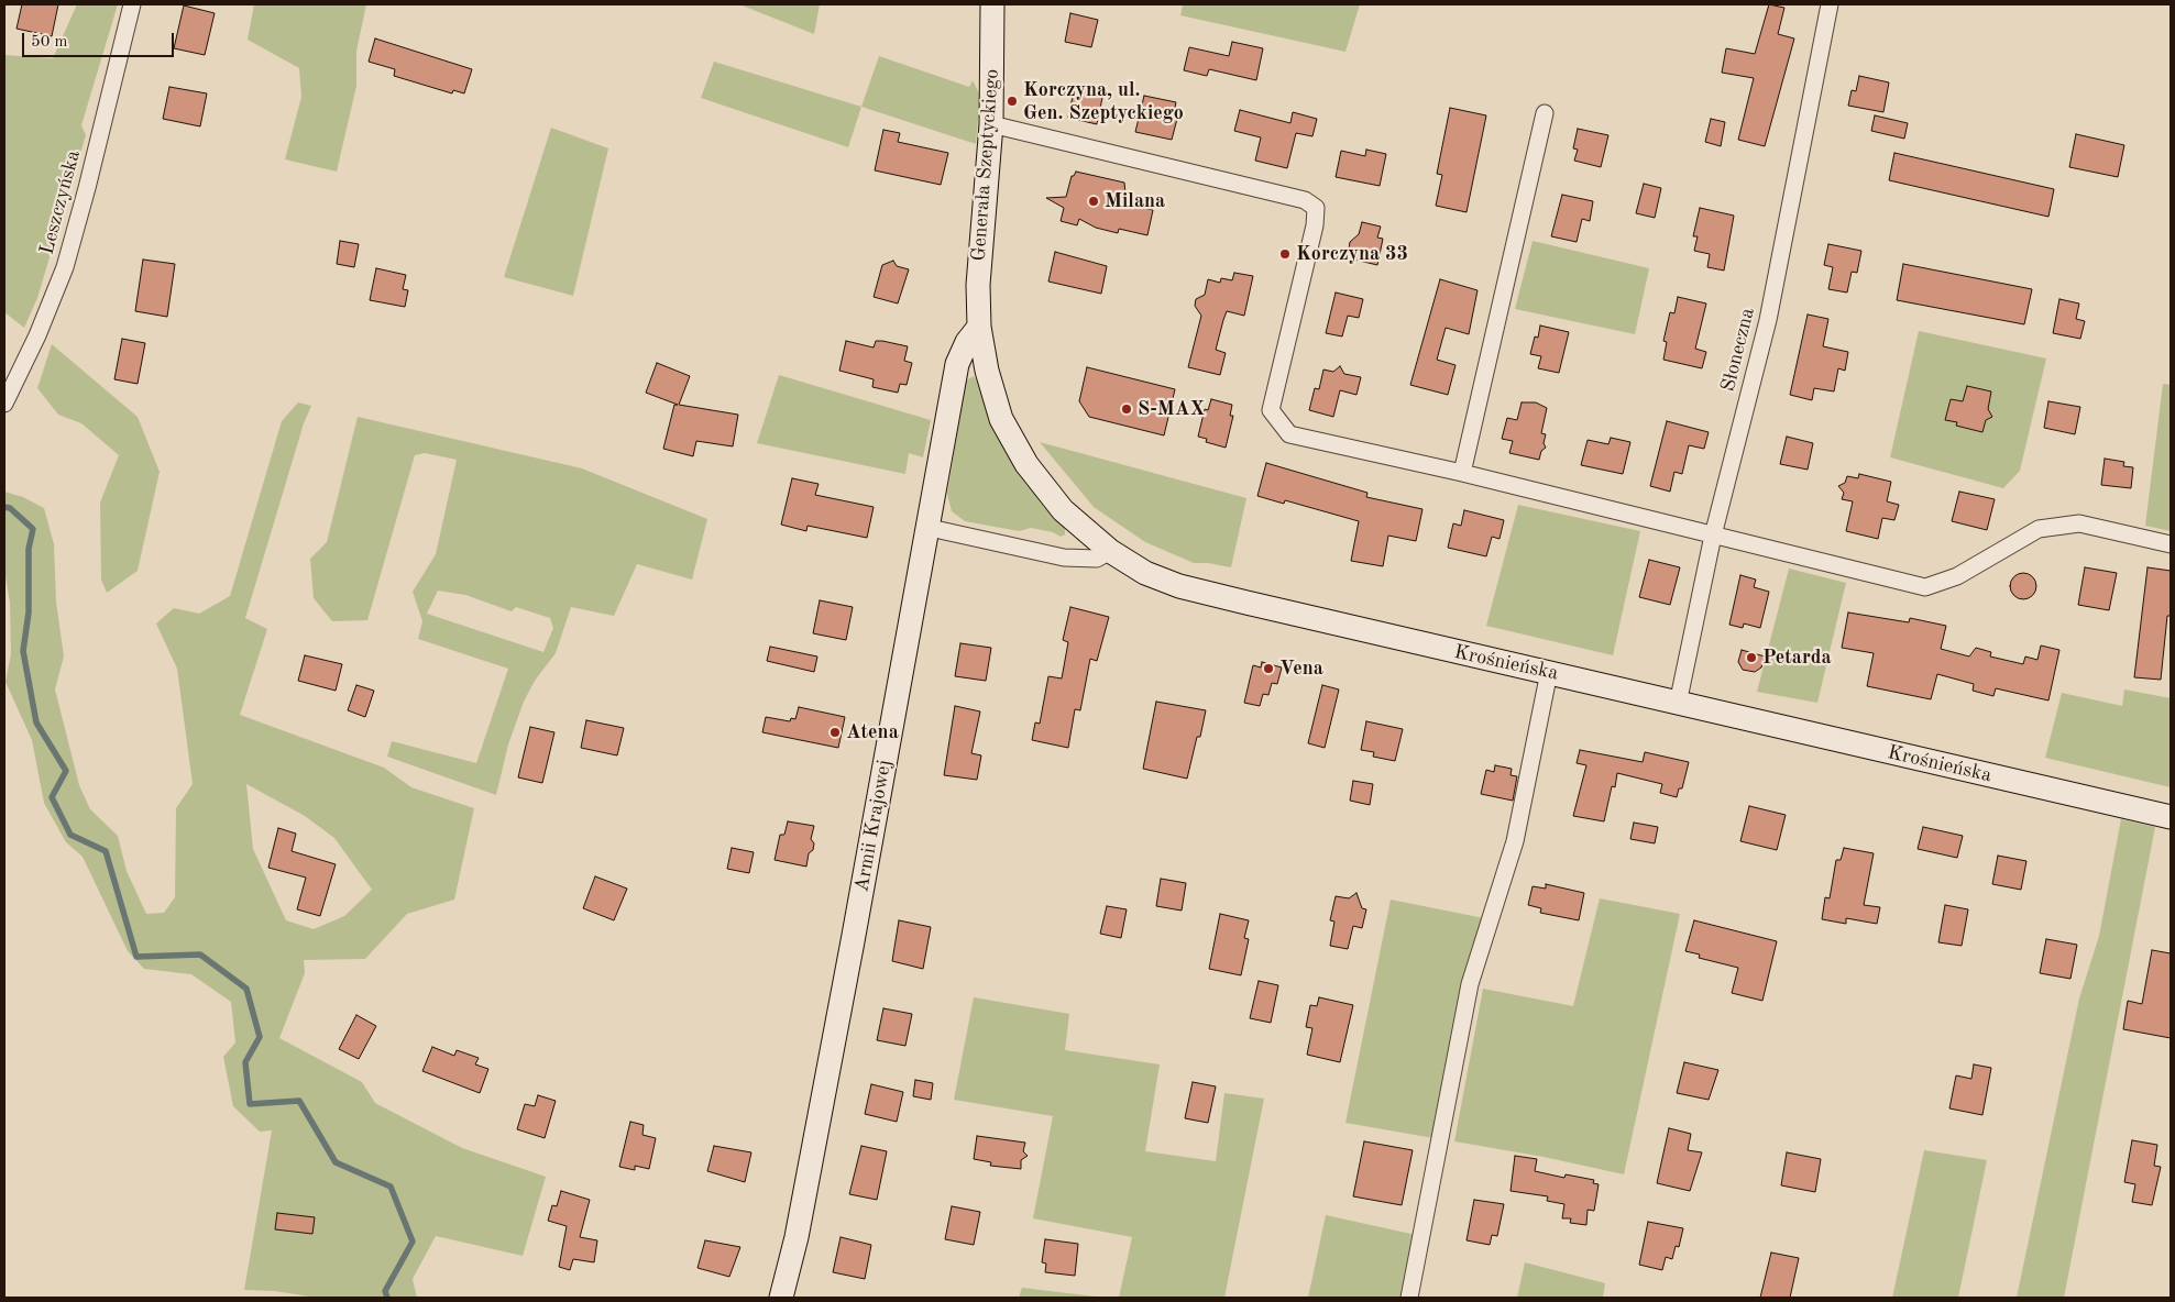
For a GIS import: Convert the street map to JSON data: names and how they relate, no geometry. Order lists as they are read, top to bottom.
{
  "streets": {
    "main road": ["Generała Szeptyckiego", "Krośnieńska", "Armii Krajowej"],
    "street": ["Leszczyńska", "Słoneczna"]
  },
  "crossings": [
    ["Generała Szeptyckiego", "Krośnieńska"],
    ["Generała Szeptyckiego", "Armii Krajowej"],
    ["Słoneczna", "Krośnieńska"],
    ["Krośnieńska", "Armii Krajowej"]
  ],
  "places": [
    "Korczyna, ul. Gen. Szeptyckiego",
    "Milana",
    "Korczyna 33",
    "S-MAX",
    "Petarda",
    "Vena",
    "Atena"
  ],
  "scale_bar": "50 m"
}
